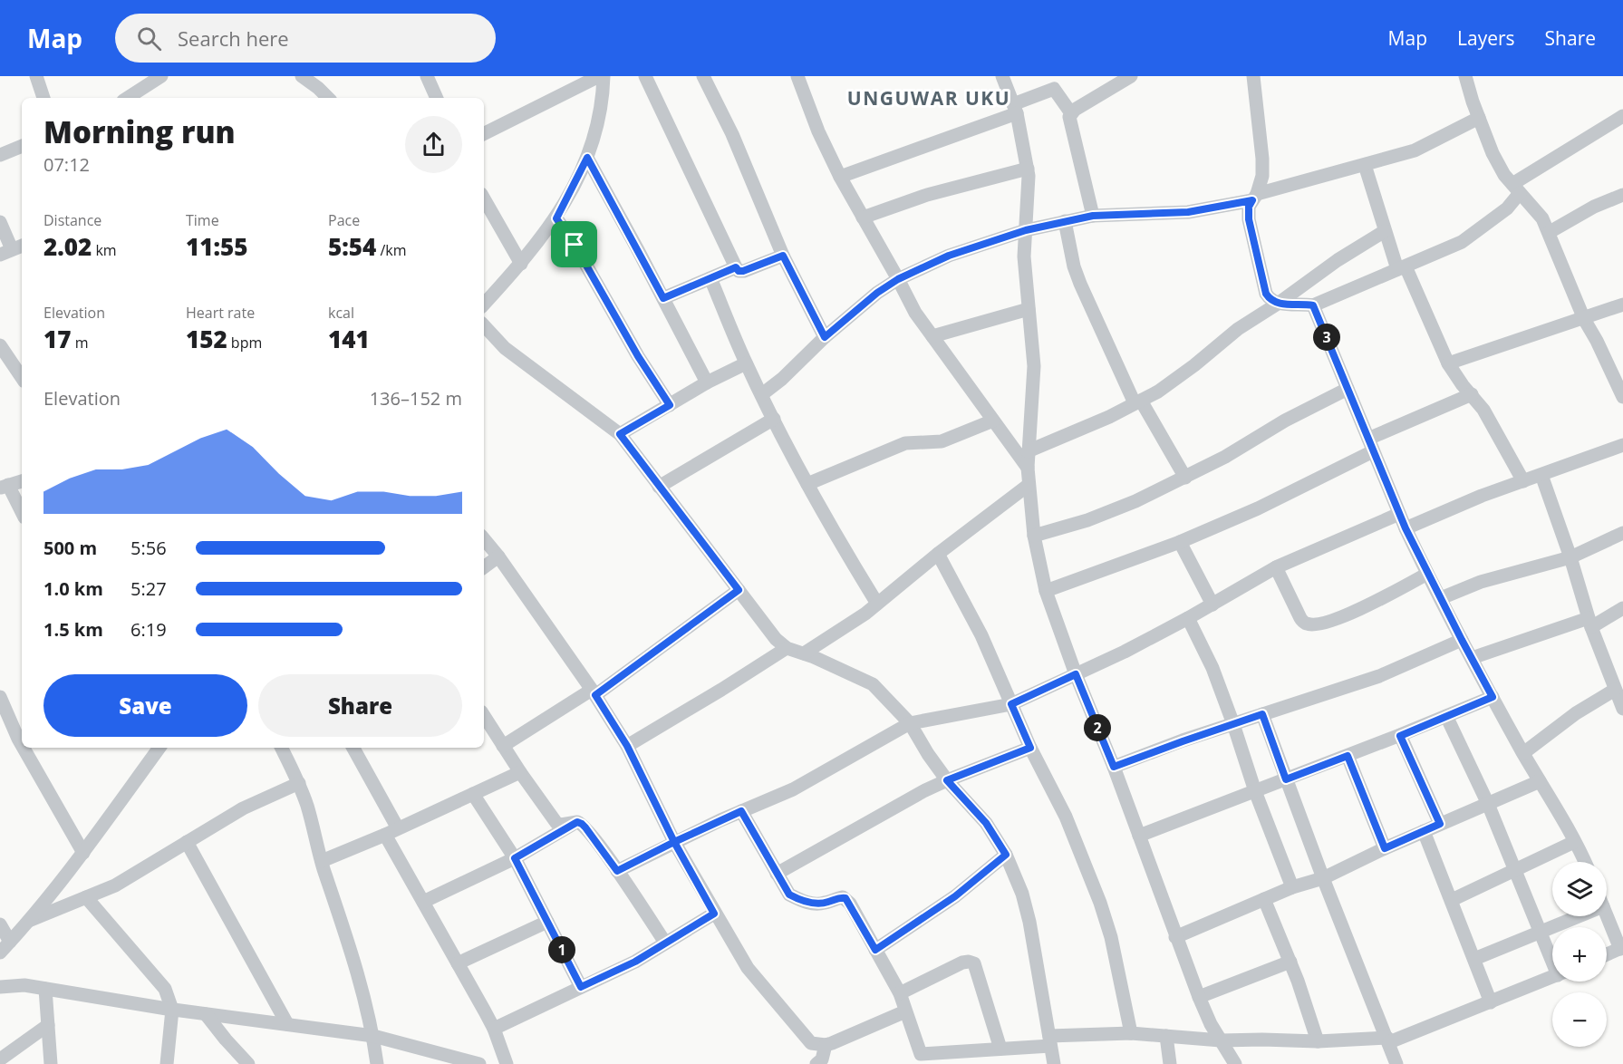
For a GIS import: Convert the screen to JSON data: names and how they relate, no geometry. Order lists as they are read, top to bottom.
{
  "districts": ["UNGUWAR UKU"],
  "page": {
    "header": "Map",
    "search": "Search here",
    "nav": ["Map", "Layers", "Share"],
    "heading": ["Morning run", "07:12"],
    "stats": [
      ["Distance", "2.02 km"],
      ["Time", "11:55"],
      ["Pace", "5:54 /km"],
      ["Elevation", "17 m"],
      ["Heart rate", "152 bpm"],
      ["kcal", "141"]
    ],
    "pins": ["3", "2", "1"],
    "chart": ["Elevation", "136–152 m"],
    "list": [
      {
        "name": "500 m",
        "note": "5:56"
      },
      {
        "name": "1.0 km",
        "note": "5:27"
      },
      {
        "name": "1.5 km",
        "note": "6:19"
      }
    ],
    "buttons": ["Save", "Share"],
    "map_buttons": ["+", "−"]
  }
}
